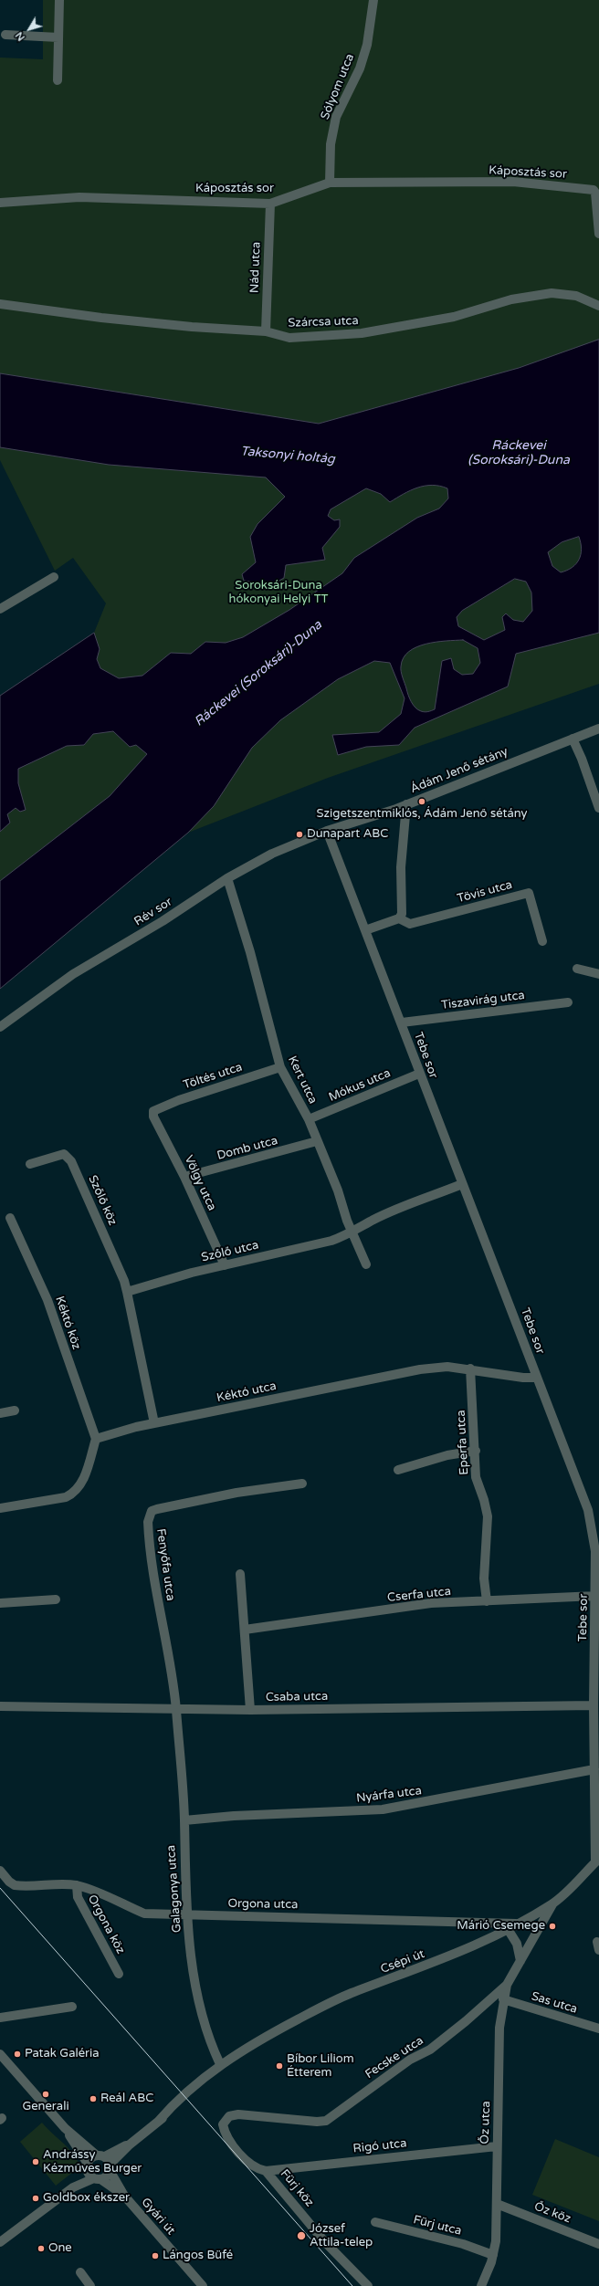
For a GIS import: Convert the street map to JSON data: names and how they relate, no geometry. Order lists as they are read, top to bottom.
{
  "streets": {
    "street": [
      "Sólyom utca",
      "Káposztás sor",
      "Nád utca",
      "Szárcsa utca",
      "Ádám Jenő sétány",
      "Tövis utca",
      "Rév sor",
      "Tiszavirág utca",
      "Tebe sor",
      "Töltés utca",
      "Kert utca",
      "Mókus utca",
      "Domb utca",
      "Völgy utca",
      "Szőlő köz",
      "Szőlő utca",
      "Kéktó köz",
      "Kéktó utca",
      "Eperfa utca",
      "Fenyőfa utca",
      "Cserfa utca",
      "Csaba utca",
      "Nyárfa utca",
      "Galagonya utca",
      "Orgona utca",
      "Orgona köz",
      "Csépi út",
      "Sas utca",
      "Fecske utca",
      "Őz utca",
      "Rigó utca",
      "Fürj köz",
      "Őz köz",
      "Gyári út",
      "Fürj utca"
    ]
  },
  "crossings": [
    ["Sólyom utca", "Káposztás sor"],
    ["Káposztás sor", "Nád utca"],
    ["Nád utca", "Szárcsa utca"],
    ["Ádám Jenő sétány", "Rév sor"],
    ["Ádám Jenő sétány", "Tebe sor"],
    ["Rév sor", "Tebe sor"],
    ["Rév sor", "Kert utca"],
    ["Tiszavirág utca", "Tebe sor"],
    ["Tebe sor", "Mókus utca"],
    ["Tebe sor", "Szőlő utca"],
    ["Tebe sor", "Kéktó utca"],
    ["Tebe sor", "Cserfa utca"],
    ["Tebe sor", "Csaba utca"],
    ["Tebe sor", "Nyárfa utca"],
    ["Tebe sor", "Csépi út"],
    ["Töltés utca", "Kert utca"],
    ["Töltés utca", "Völgy utca"],
    ["Kert utca", "Mókus utca"],
    ["Kert utca", "Domb utca"],
    ["Kert utca", "Szőlő utca"],
    ["Domb utca", "Völgy utca"],
    ["Völgy utca", "Szőlő utca"],
    ["Szőlő köz", "Szőlő utca"],
    ["Kéktó köz", "Kéktó utca"],
    ["Kéktó utca", "Eperfa utca"],
    ["Eperfa utca", "Cserfa utca"],
    ["Fenyőfa utca", "Csaba utca"],
    ["Fenyőfa utca", "Galagonya utca"],
    ["Csaba utca", "Galagonya utca"],
    ["Nyárfa utca", "Galagonya utca"],
    ["Galagonya utca", "Orgona utca"],
    ["Galagonya utca", "Csépi út"],
    ["Orgona utca", "Orgona köz"],
    ["Orgona utca", "Csépi út"],
    ["Csépi út", "Őz utca"],
    ["Csépi út", "Gyári út"],
    ["Sas utca", "Őz utca"],
    ["Fecske utca", "Őz utca"],
    ["Fecske utca", "Rigó utca"],
    ["Fecske utca", "Fürj köz"],
    ["Őz utca", "Rigó utca"],
    ["Őz utca", "Őz köz"],
    ["Őz utca", "Fürj utca"],
    ["Rigó utca", "Fürj köz"]
  ],
  "water": ["Ráckevei (Soroksári)-Duna", "Taksonyi holtág"],
  "parks": ["Soroksári-Duna hókonyai Helyi TT"],
  "places": [
    "Szigetszentmiklós, Ádám Jenő sétány",
    "Dunapart ABC",
    "Márió Csemege",
    "Patak Galéria",
    "Bíbor Liliom Étterem",
    "Generali",
    "Reál ABC",
    "Andrássy Kézműves Burger",
    "Goldbox ékszer",
    "József Attila-telep",
    "One",
    "Lángos Büfé"
  ],
  "north": "bottom left"
}
